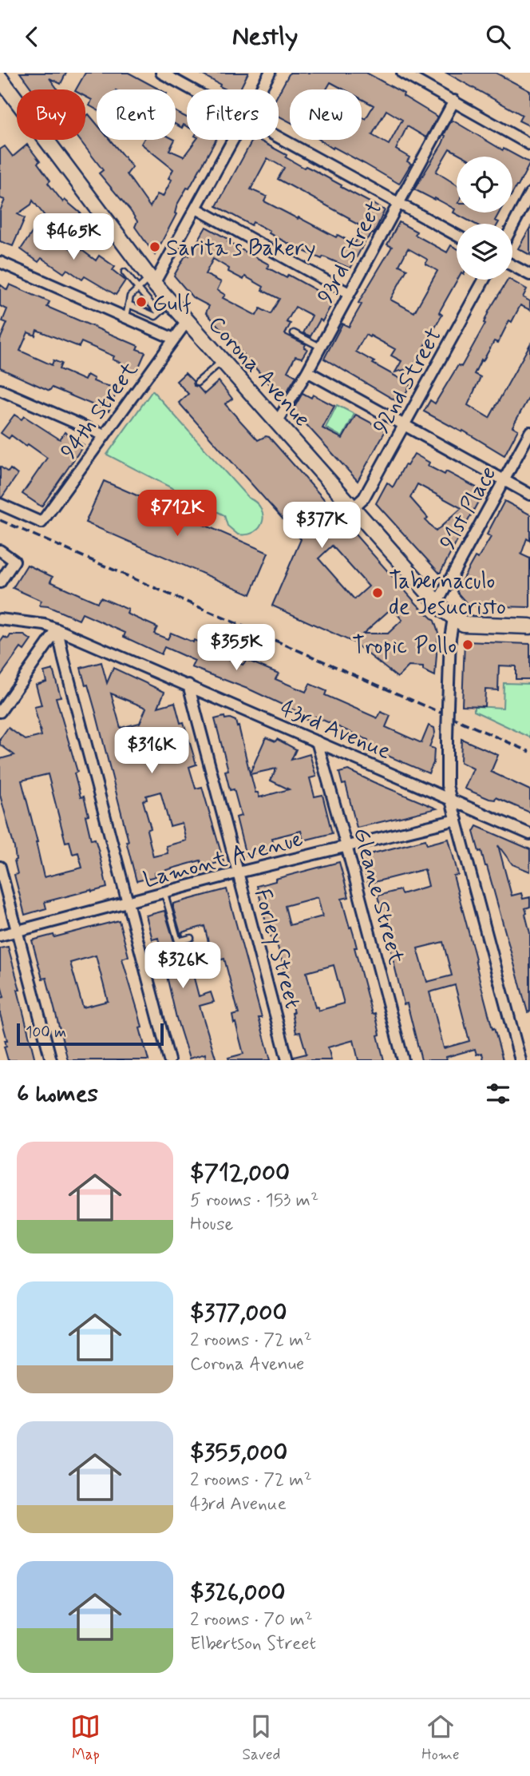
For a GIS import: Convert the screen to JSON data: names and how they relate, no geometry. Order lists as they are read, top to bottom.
{
  "streets": {
    "street": [
      "93rd Street",
      "Corona Avenue",
      "92nd Street",
      "94th Street",
      "91st Place",
      "43rd Avenue",
      "Lamont Avenue",
      "Gleane Street",
      "Forley Street"
    ]
  },
  "crossings": [
    ["93rd Street", "Corona Avenue"],
    ["Corona Avenue", "92nd Street"],
    ["Corona Avenue", "94th Street"],
    ["Corona Avenue", "91st Place"],
    ["43rd Avenue", "Gleane Street"],
    ["43rd Avenue", "Forley Street"],
    ["Lamont Avenue", "Gleane Street"],
    ["Lamont Avenue", "Forley Street"]
  ],
  "places": [
    "Sarita's Bakery",
    "Gulf",
    "Tabernaculo de Jesucristo",
    "Tropic Pollo"
  ],
  "scale_bar": "100 m",
  "page": {
    "header": "Nestly",
    "chip": [
      "Buy",
      "Rent",
      "Filters",
      "New"
    ],
    "price": [
      "$465K",
      "$712K",
      "$377K",
      "$355K",
      "$316K",
      "$326K"
    ],
    "scale": "100 m",
    "heading": "6 homes",
    "list": [
      {
        "name": "$712,000",
        "note": "5 rooms · 153 m² · House"
      },
      {
        "name": "$377,000",
        "note": "2 rooms · 72 m² · Corona Avenue"
      },
      {
        "name": "$355,000",
        "note": "2 rooms · 72 m² · 43rd Avenue"
      },
      {
        "name": "$326,000",
        "note": "2 rooms · 70 m² · Elbertson Street"
      }
    ],
    "tabs": ["Map", "Saved", "Home"]
  }
}
